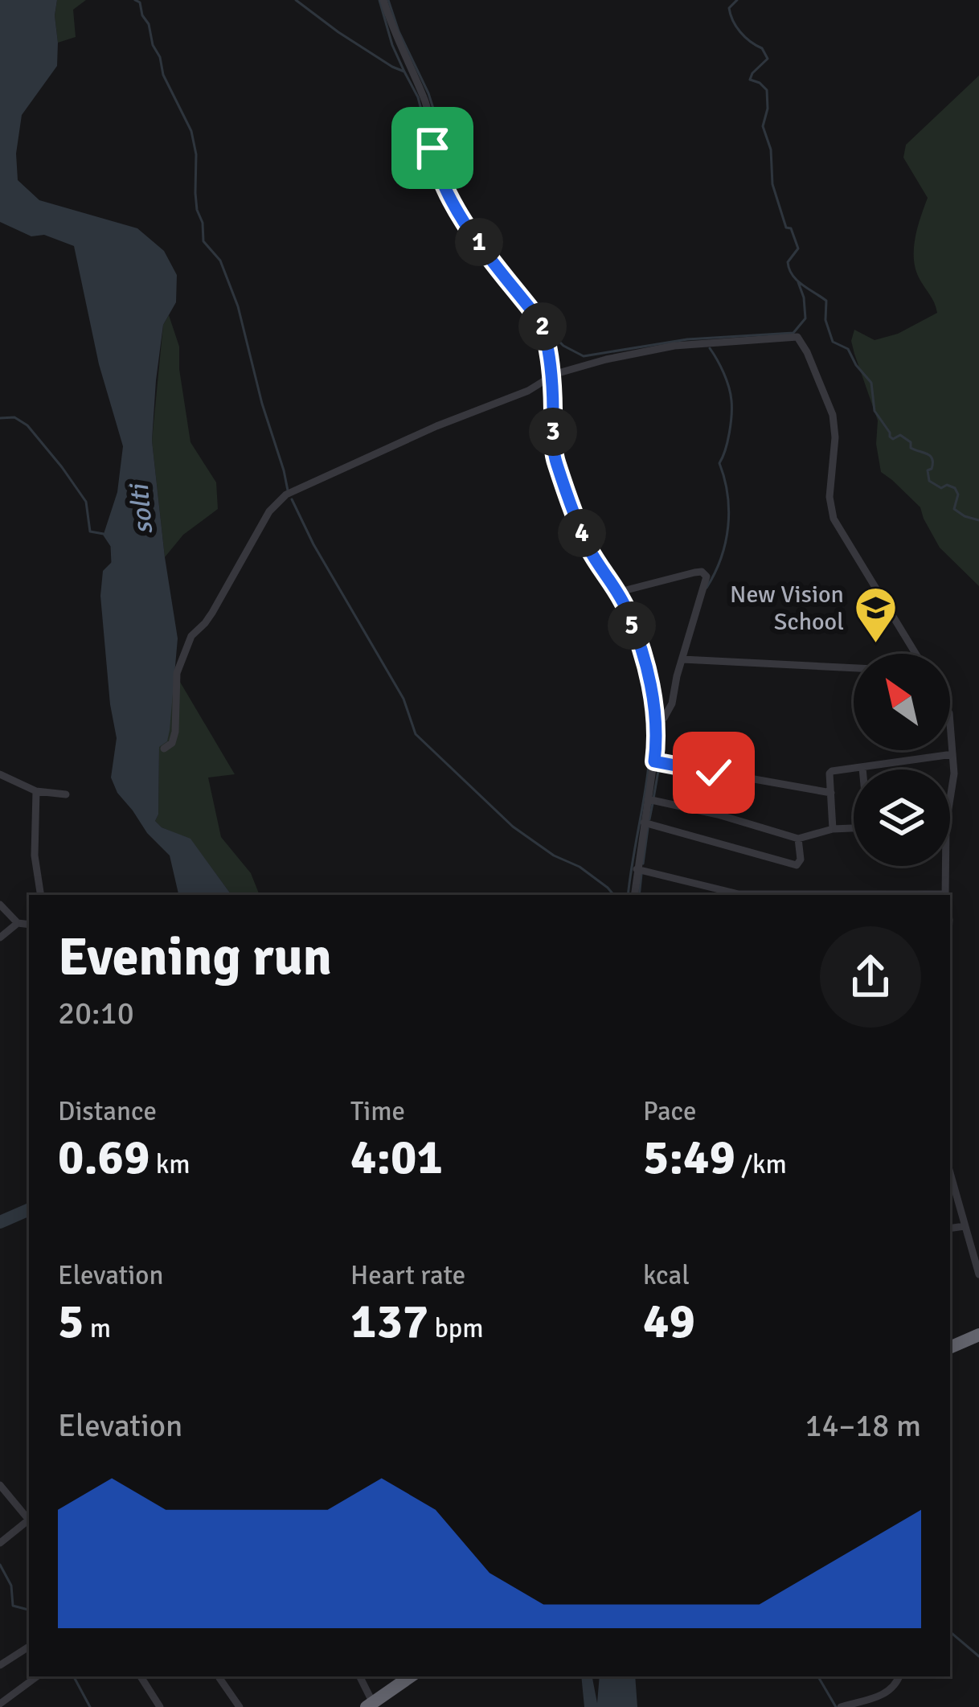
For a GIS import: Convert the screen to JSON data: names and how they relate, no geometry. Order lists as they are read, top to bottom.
{
  "water": ["solti"],
  "places": {
    "school or university": ["New Vision School"]
  },
  "north": "top left",
  "page": {
    "pins": [
      "1",
      "2",
      "3",
      "4",
      "5"
    ],
    "heading": ["Evening run", "20:10"],
    "stats": [
      ["Distance", "0.69 km"],
      ["Time", "4:01"],
      ["Pace", "5:49 /km"],
      ["Elevation", "5 m"],
      ["Heart rate", "137 bpm"],
      ["kcal", "49"]
    ],
    "chart": ["Elevation", "14–18 m"]
  }
}
